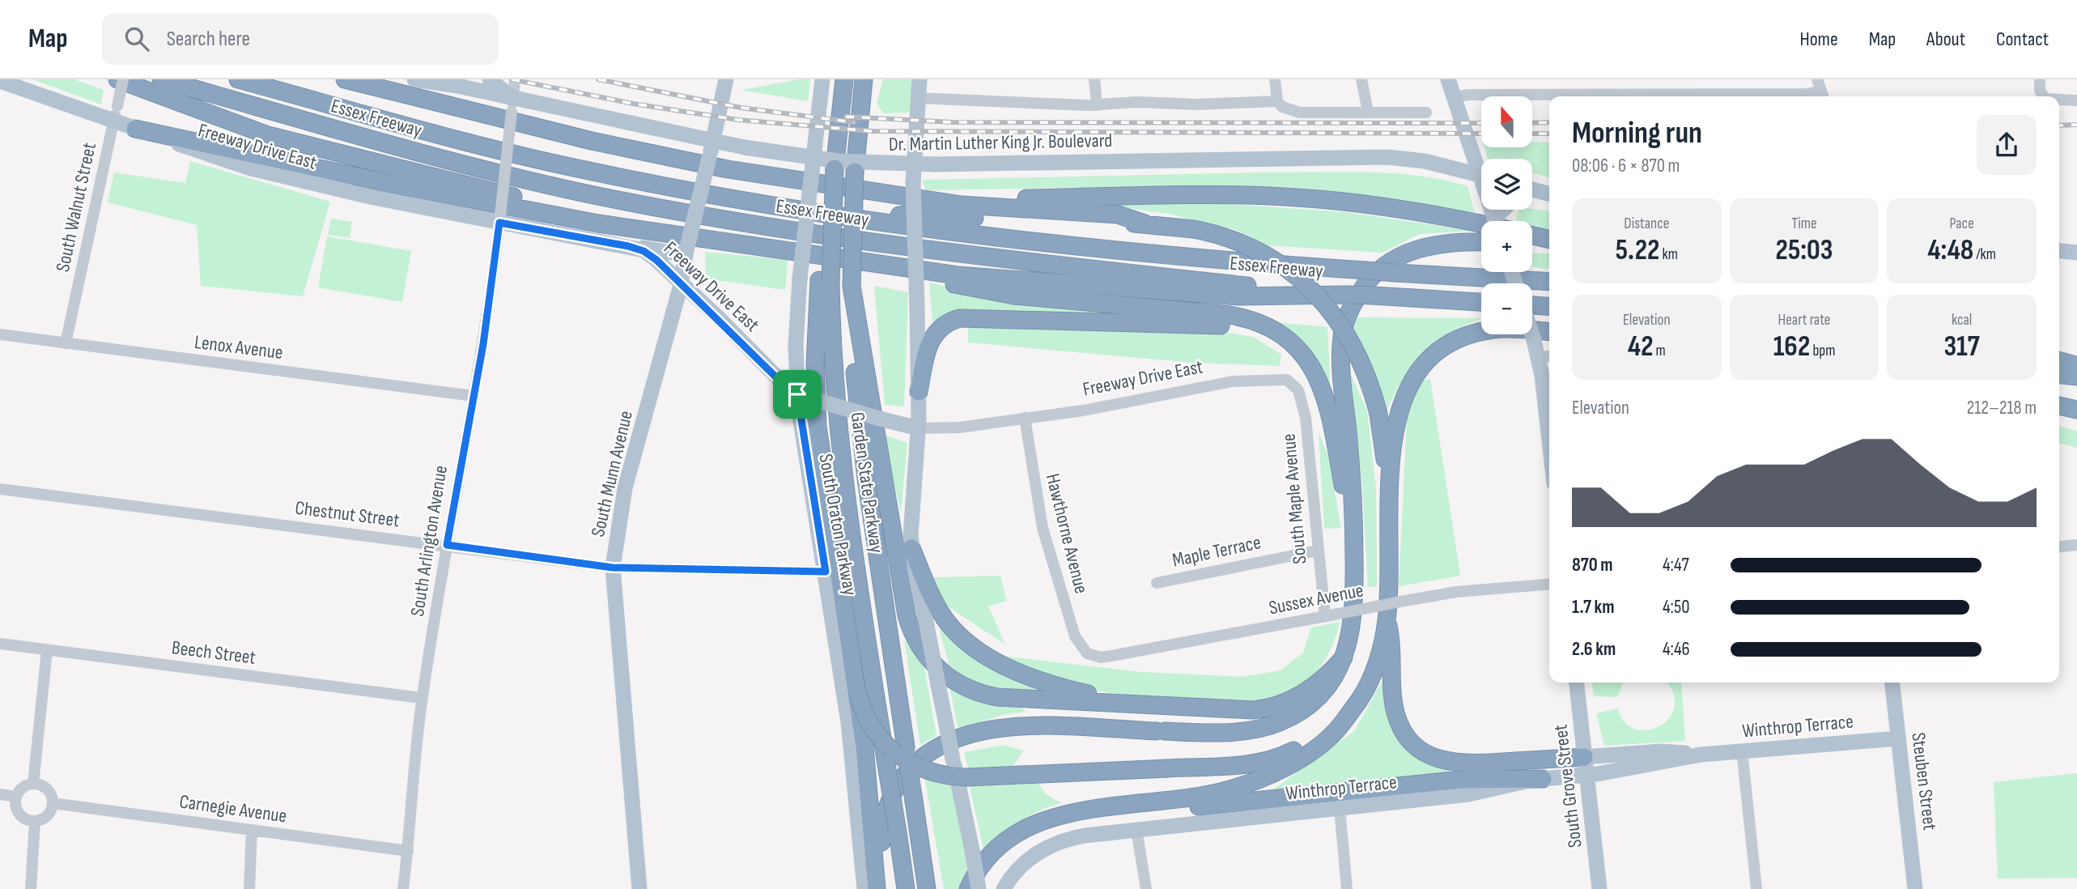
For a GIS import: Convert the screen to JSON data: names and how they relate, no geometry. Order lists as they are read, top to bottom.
{
  "streets": {
    "highway": ["Essex Freeway", "Garden State Parkway"],
    "main road": [
      "Dr. Martin Luther King Jr. Boulevard",
      "Freeway Drive East",
      "South Munn Avenue",
      "South Oraton Parkway",
      "Winthrop Terrace",
      "Steuben Street",
      "South Grove Street"
    ],
    "street": [
      "South Walnut Street",
      "Lenox Avenue",
      "South Maple Avenue",
      "Chestnut Street",
      "Hawthorne Avenue",
      "South Arlington Avenue",
      "Maple Terrace",
      "Sussex Avenue",
      "Beech Street",
      "Carnegie Avenue"
    ]
  },
  "crossings": [
    ["Dr. Martin Luther King Jr. Boulevard", "South Munn Avenue"],
    ["Dr. Martin Luther King Jr. Boulevard", "South Arlington Avenue"],
    ["Freeway Drive East", "South Walnut Street"],
    ["Freeway Drive East", "South Munn Avenue"],
    ["Freeway Drive East", "South Maple Avenue"],
    ["Freeway Drive East", "South Oraton Parkway"],
    ["Freeway Drive East", "Hawthorne Avenue"],
    ["Freeway Drive East", "South Arlington Avenue"],
    ["South Walnut Street", "Lenox Avenue"],
    ["Lenox Avenue", "South Arlington Avenue"],
    ["South Munn Avenue", "Chestnut Street"],
    ["South Maple Avenue", "Maple Terrace"],
    ["South Maple Avenue", "Sussex Avenue"],
    ["Chestnut Street", "South Oraton Parkway"],
    ["Chestnut Street", "South Arlington Avenue"],
    ["Hawthorne Avenue", "Sussex Avenue"],
    ["South Arlington Avenue", "Beech Street"],
    ["South Arlington Avenue", "Carnegie Avenue"],
    ["Winthrop Terrace", "Steuben Street"],
    ["Winthrop Terrace", "South Grove Street"]
  ],
  "north": "top",
  "page": {
    "header": "Map",
    "search": "Search here",
    "nav": [
      "Home",
      "Map",
      "About",
      "Contact"
    ],
    "map_buttons": ["+", "−"],
    "heading": ["Morning run", "08:06 · 6 × 870 m"],
    "stats": [
      ["Distance", "5.22 km"],
      ["Time", "25:03"],
      ["Pace", "4:48 /km"],
      ["Elevation", "42 m"],
      ["Heart rate", "162 bpm"],
      ["kcal", "317"]
    ],
    "chart": ["Elevation", "212–218 m"],
    "list": [
      {
        "name": "870 m",
        "note": "4:47"
      },
      {
        "name": "1.7 km",
        "note": "4:50"
      },
      {
        "name": "2.6 km",
        "note": "4:46"
      }
    ]
  }
}
